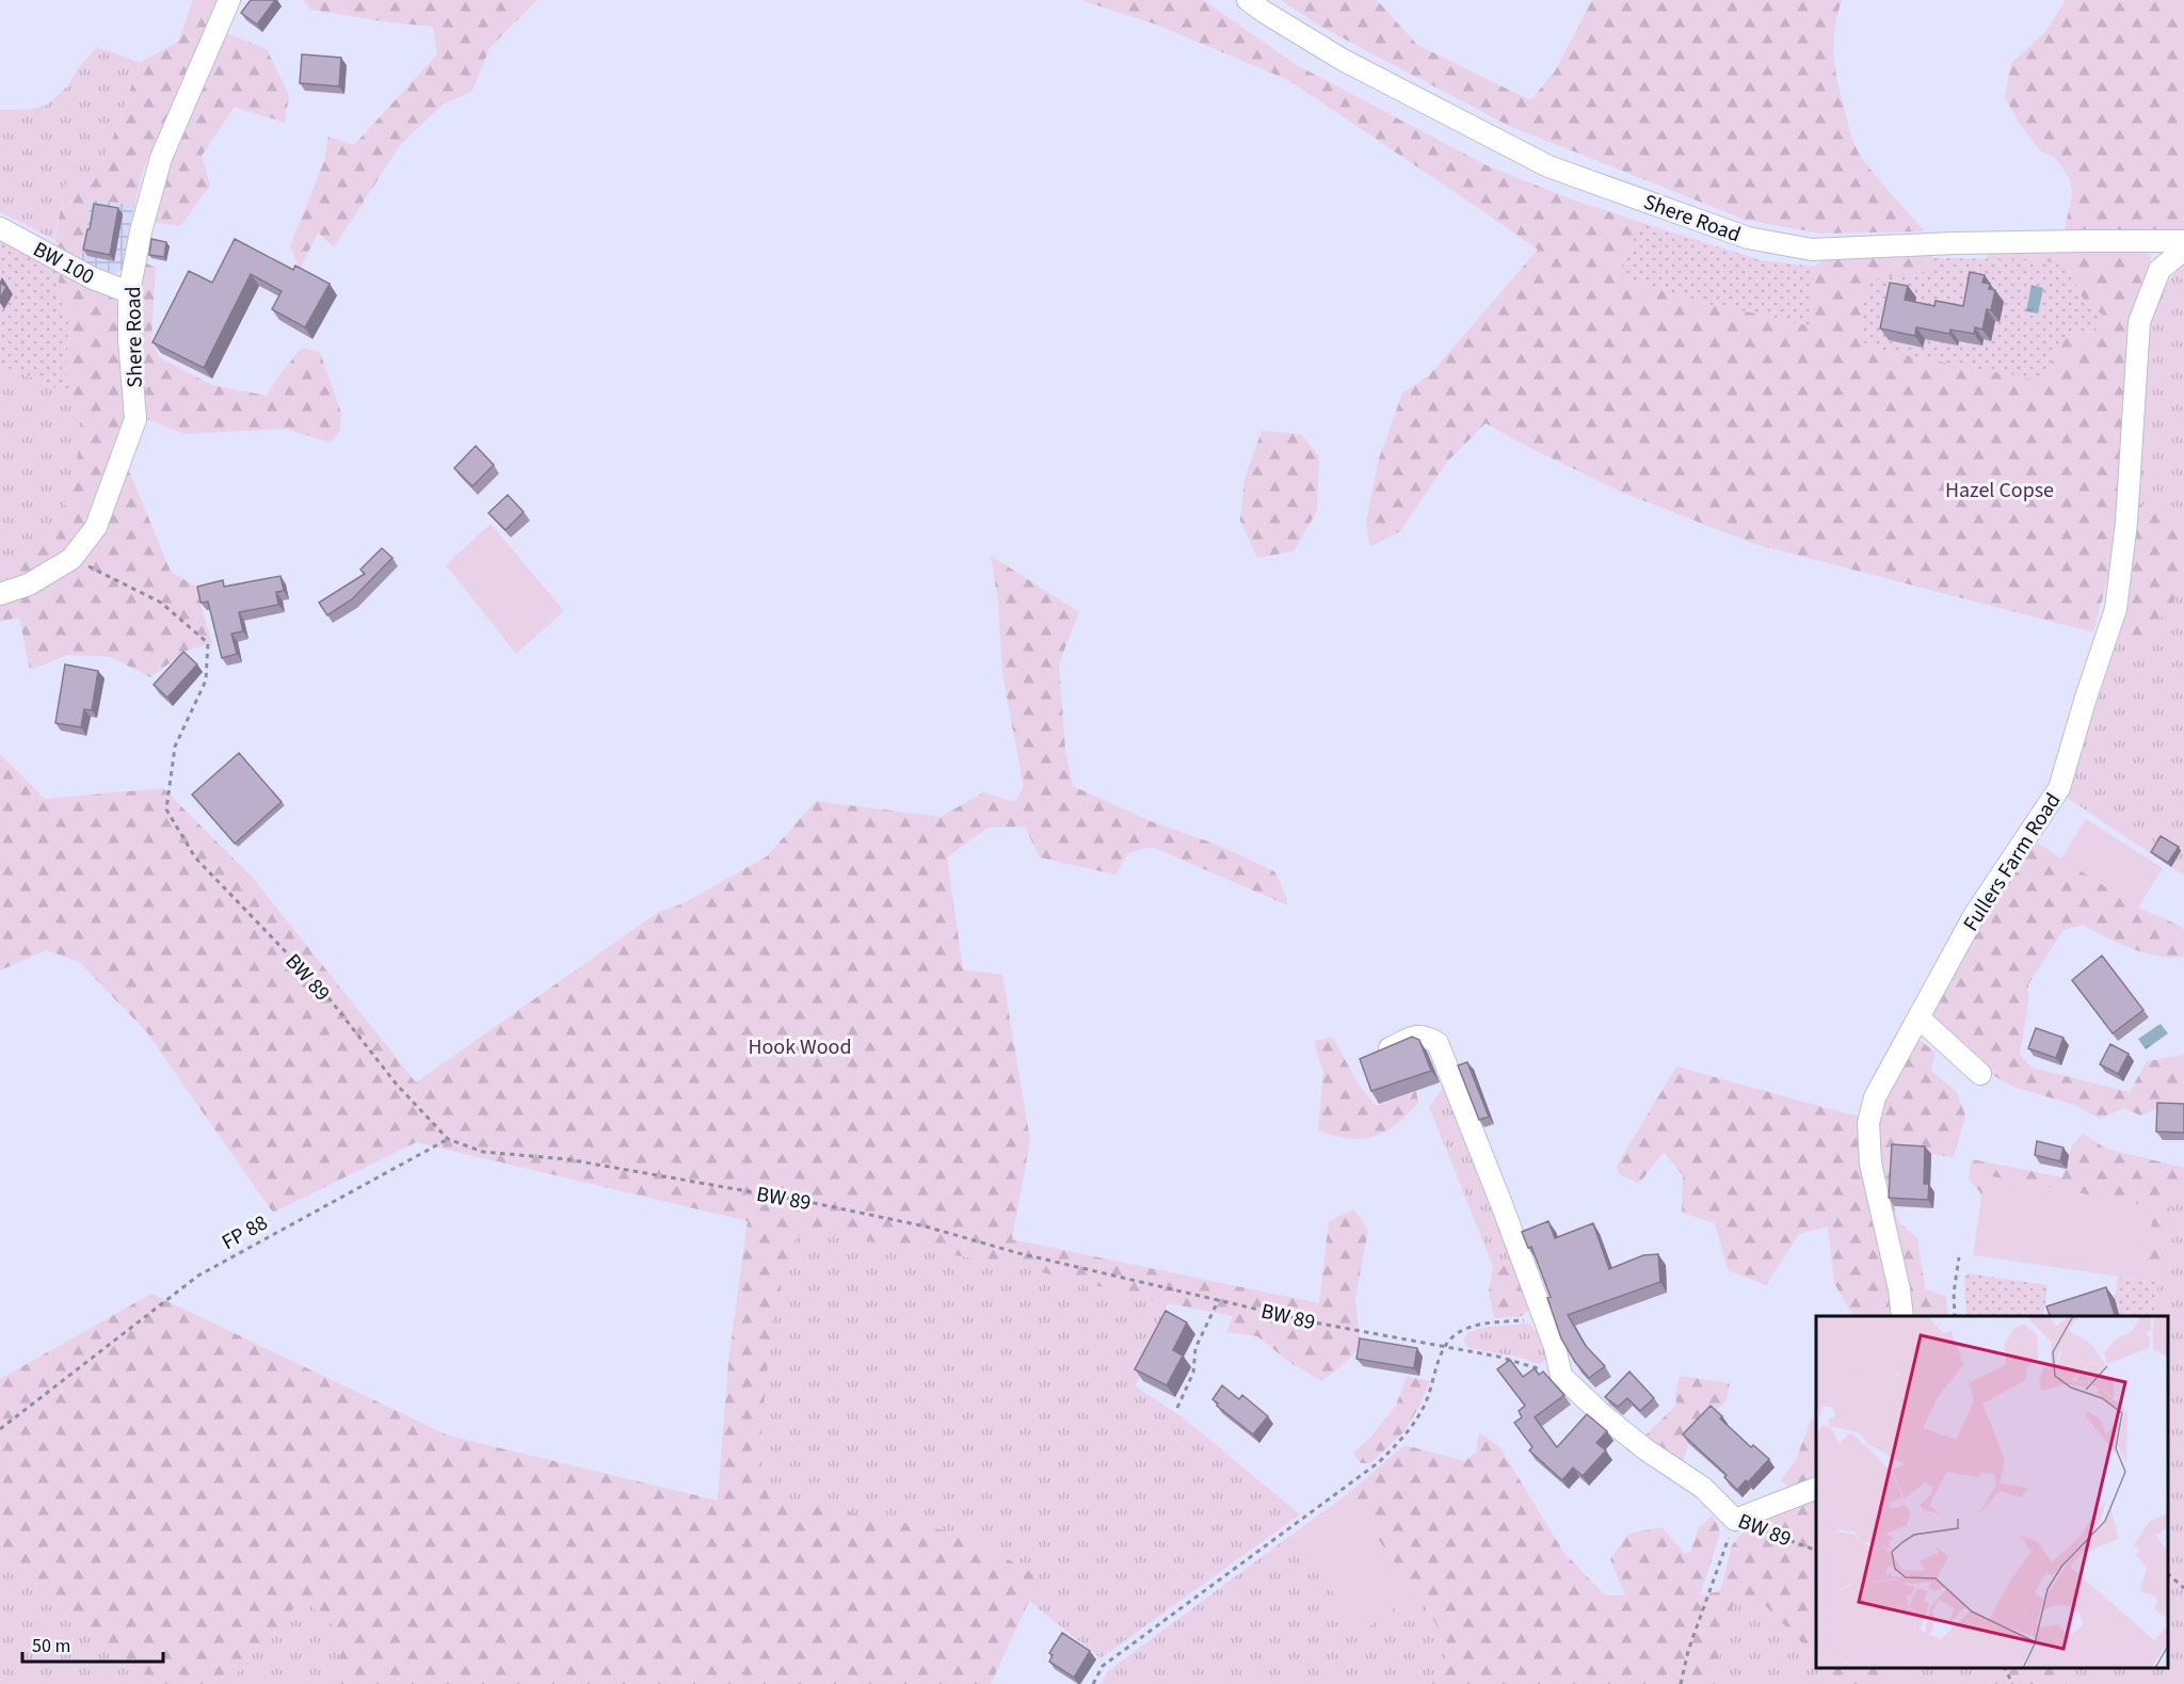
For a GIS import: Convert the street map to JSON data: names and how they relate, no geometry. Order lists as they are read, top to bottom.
{
  "streets": {
    "street": [
      "Shere Road",
      "BW 100",
      "Fullers Farm Road",
      "BW 89"
    ],
    "path": ["FP 88"]
  },
  "crossings": [
    ["Shere Road", "BW 100"],
    ["Shere Road", "BW 89"],
    ["BW 89", "FP 88"]
  ],
  "parks": ["Hazel Copse", "Hook Wood"],
  "scale_bar": "50 m"
}
